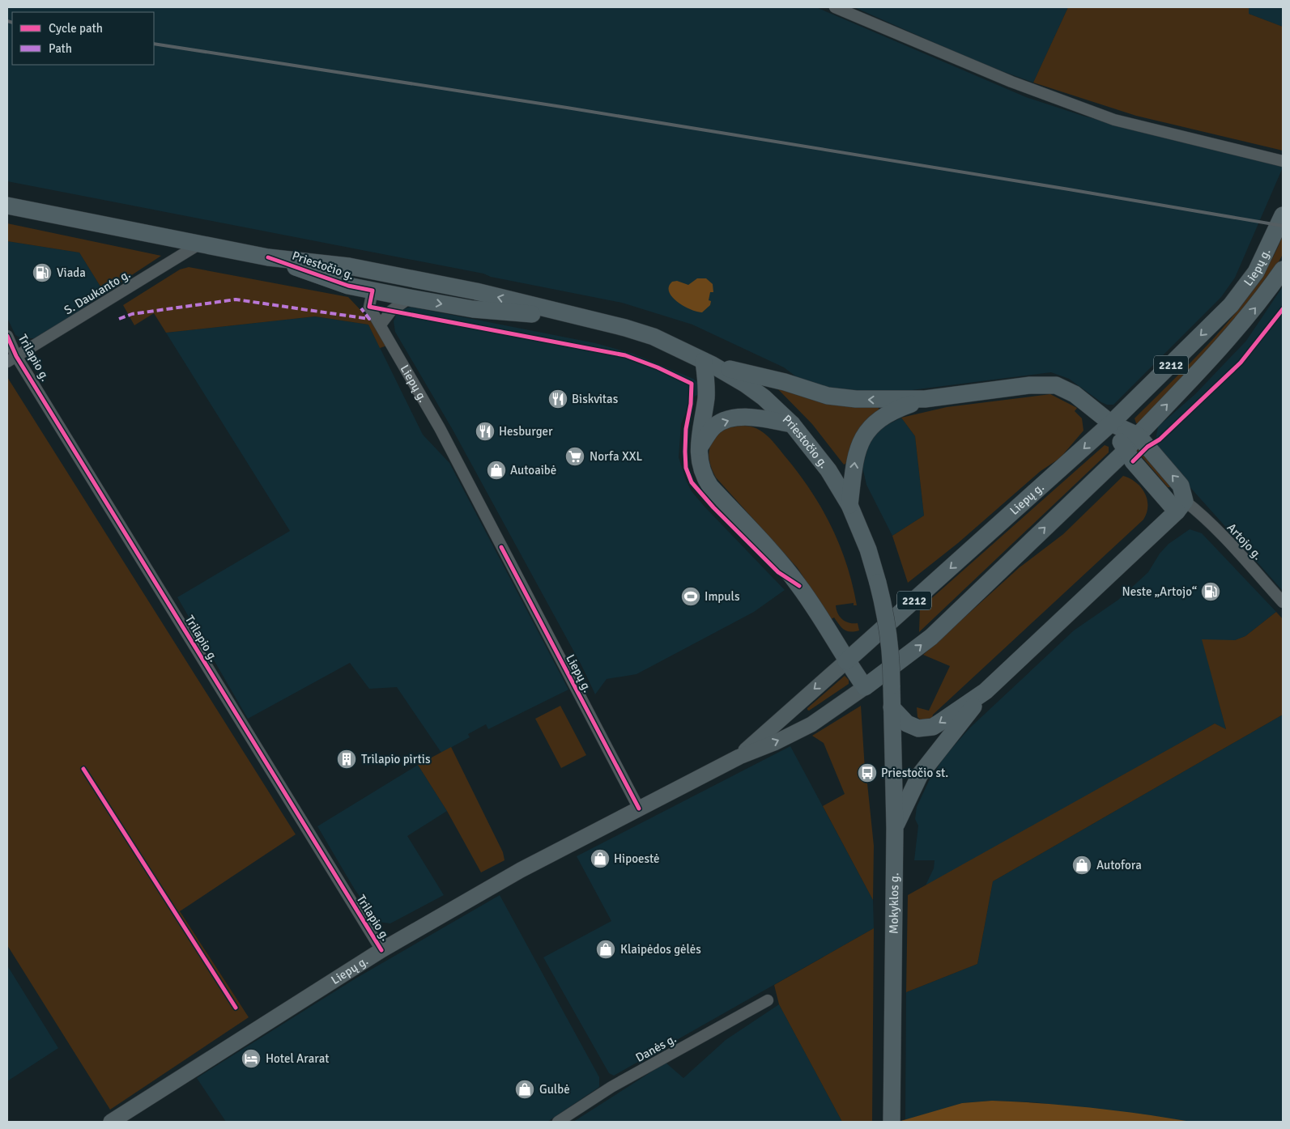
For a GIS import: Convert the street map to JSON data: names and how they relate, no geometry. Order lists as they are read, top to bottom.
{
  "streets": {
    "main road": [
      "Priestočio g.",
      "Liepų g.",
      "2212",
      "Mokyklos g."
    ],
    "street": [
      "S. Daukanto g.",
      "Trilapio g.",
      "Artojo g.",
      "Danės g."
    ]
  },
  "crossings": [
    ["Priestočio g.", "Liepų g."],
    ["Priestočio g.", "S. Daukanto g."],
    ["Priestočio g.", "Mokyklos g."],
    ["Liepų g.", "Trilapio g."],
    ["S. Daukanto g.", "Trilapio g."]
  ],
  "places": {
    "fuel station": ["Viada", "Neste „Artojo“"],
    "restaurant": ["Biskvitas", "Hesburger"],
    "supermarket": ["Norfa XXL"],
    "shop": [
      "Autoaibė",
      "Hipoestė",
      "Autofora",
      "Klaipėdos gėlės",
      "Gulbė"
    ],
    "sports": ["Impuls"],
    "building": ["Trilapio pirtis"],
    "bus stop": ["Priestočio st."],
    "hotel": ["Hotel Ararat"]
  },
  "legend": ["Cycle path", "Path"]
}
